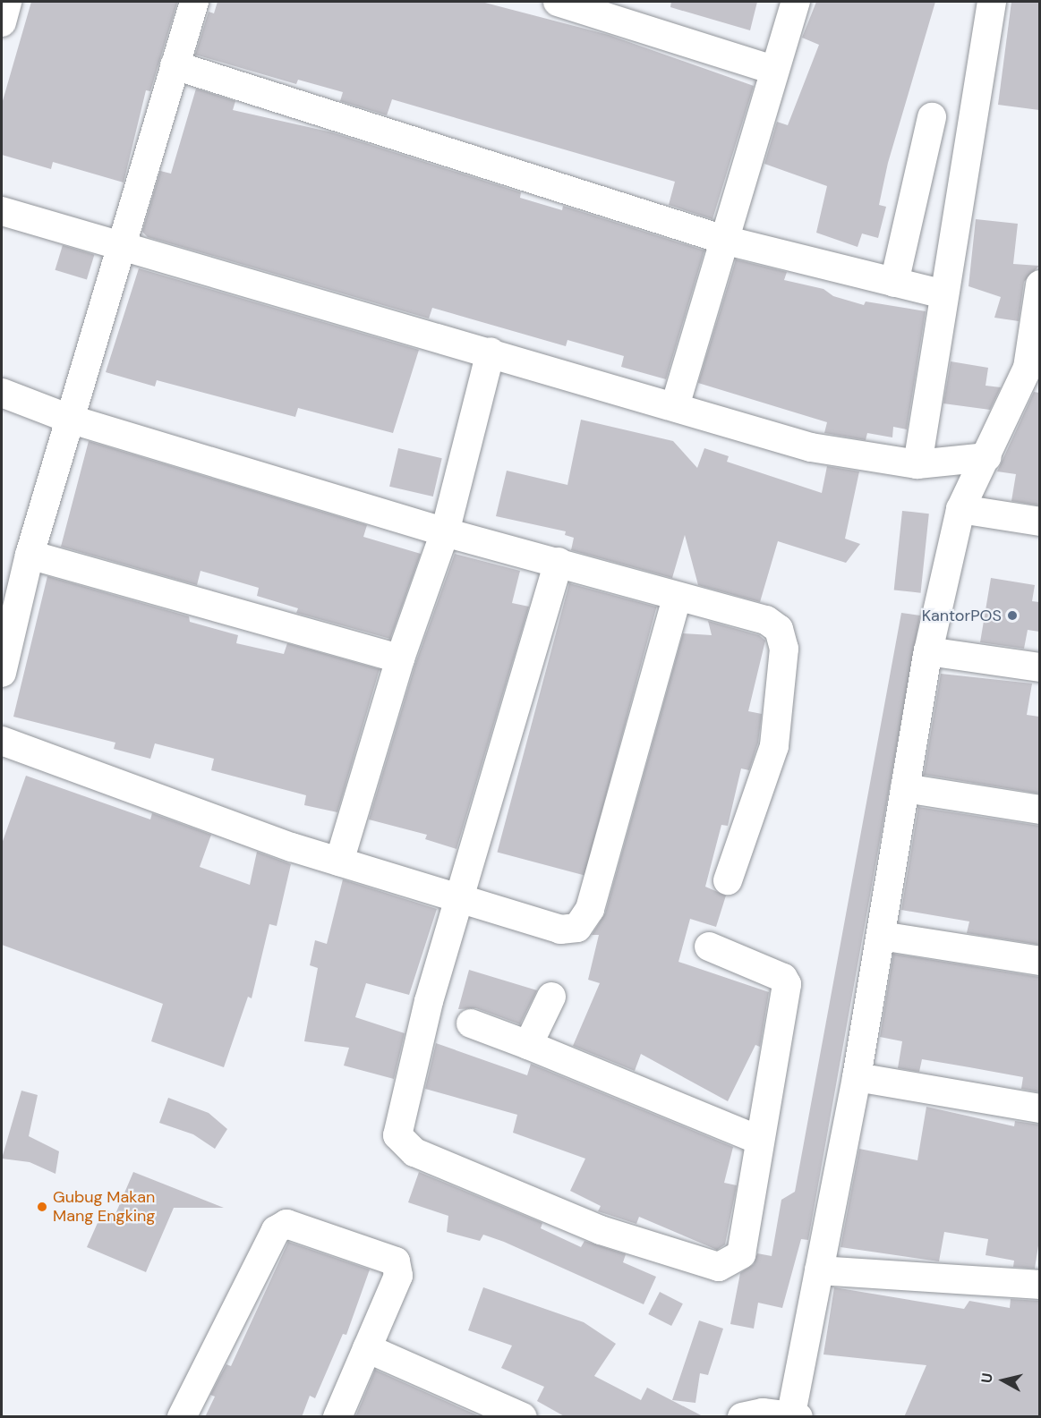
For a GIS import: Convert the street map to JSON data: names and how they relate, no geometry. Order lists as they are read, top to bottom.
{
  "places": ["KantorPOS", "Gubug Makan Mang Engking"],
  "north": "left"
}
